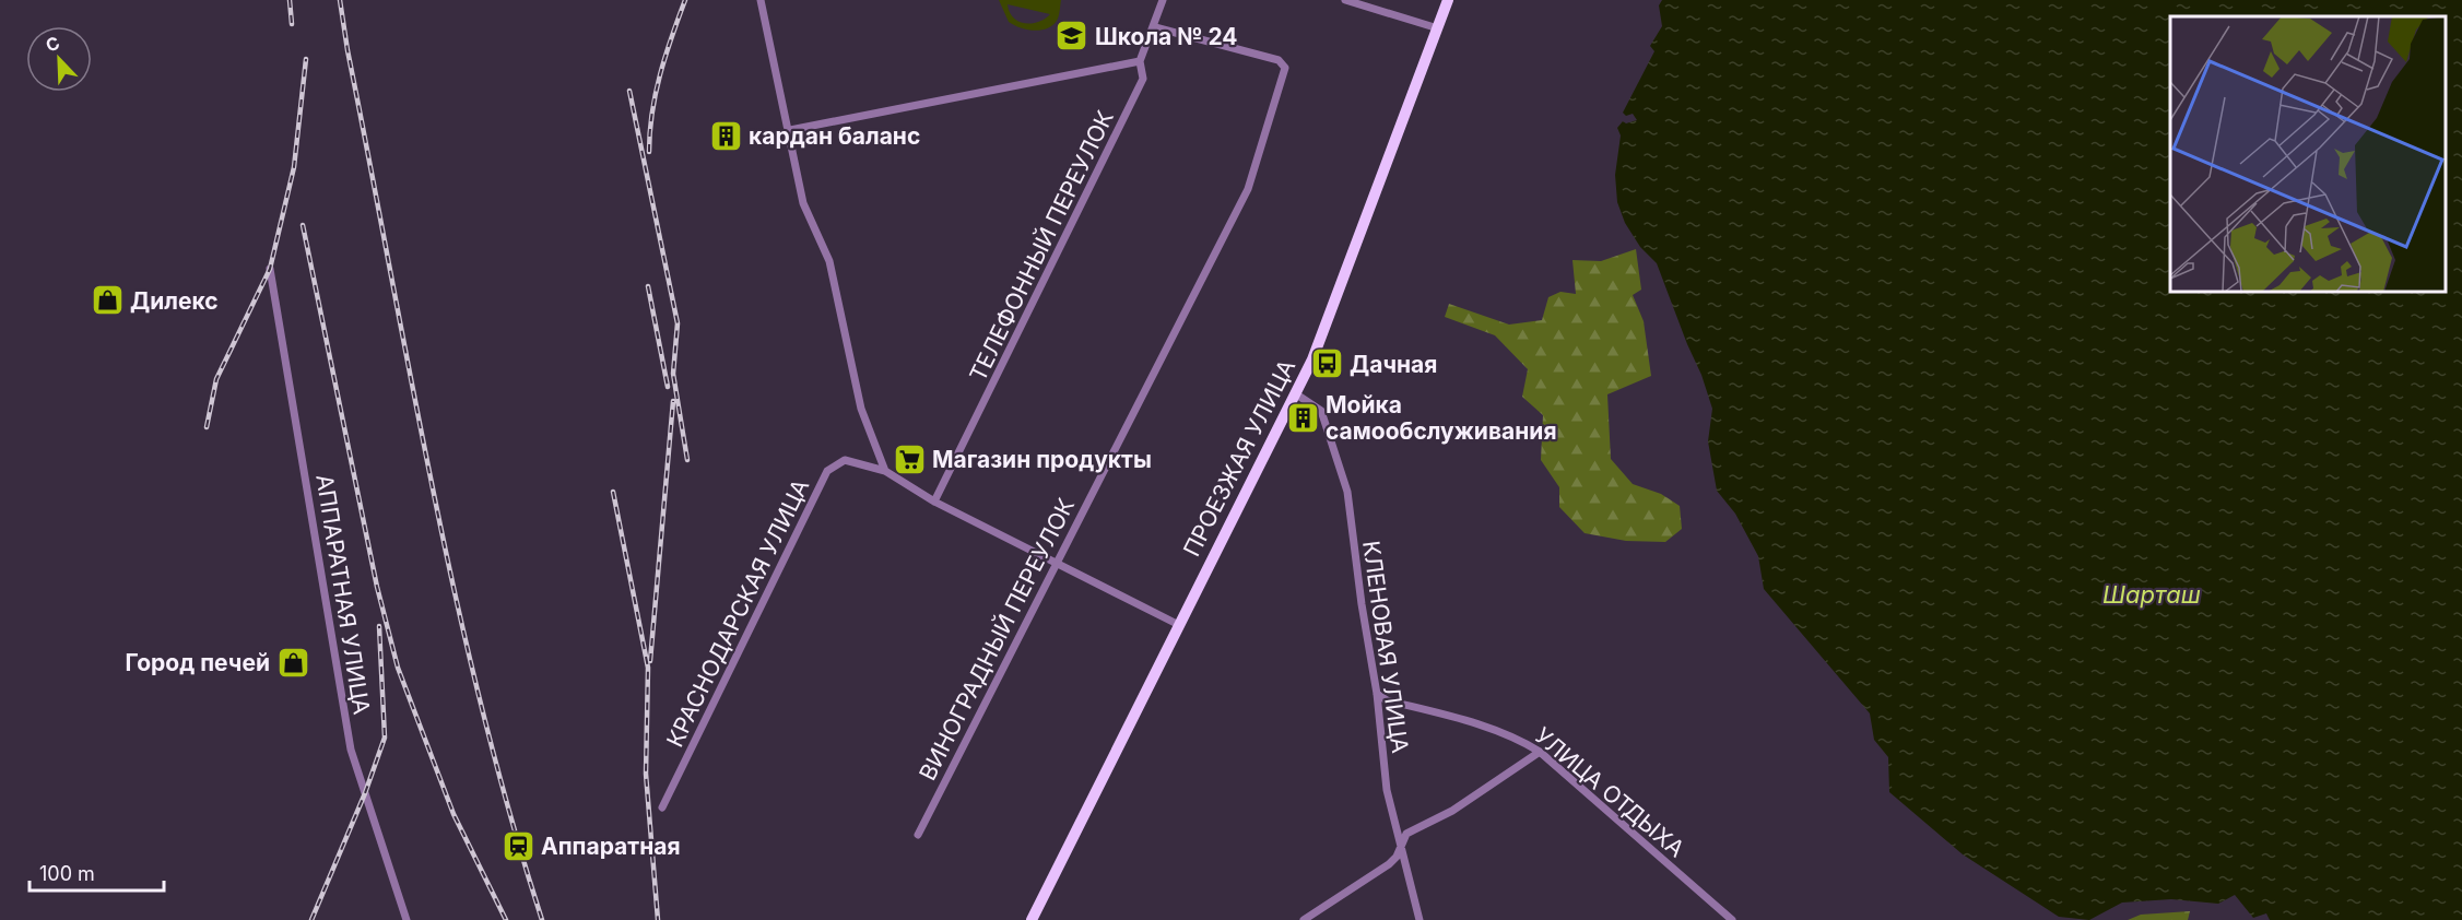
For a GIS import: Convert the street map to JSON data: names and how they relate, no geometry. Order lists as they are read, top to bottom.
{
  "streets": {
    "main road": ["ПРОЕЗЖАЯ УЛИЦА"],
    "street": [
      "ТЕЛЕФОННЫЙ ПЕРЕУЛОК",
      "АППАРАТНАЯ УЛИЦА",
      "КРАСНОДАРСКАЯ УЛИЦА",
      "ВИНОГРАДНЫЙ ПЕРЕУЛОК",
      "КЛЕНОВАЯ УЛИЦА",
      "УЛИЦА ОТДЫХА"
    ]
  },
  "crossings": [
    ["ТЕЛЕФОННЫЙ ПЕРЕУЛОК", "КРАСНОДАРСКАЯ УЛИЦА"],
    ["ТЕЛЕФОННЫЙ ПЕРЕУЛОК", "ВИНОГРАДНЫЙ ПЕРЕУЛОК"],
    ["ПРОЕЗЖАЯ УЛИЦА", "КРАСНОДАРСКАЯ УЛИЦА"],
    ["ПРОЕЗЖАЯ УЛИЦА", "КЛЕНОВАЯ УЛИЦА"],
    ["КРАСНОДАРСКАЯ УЛИЦА", "ВИНОГРАДНЫЙ ПЕРЕУЛОК"],
    ["КЛЕНОВАЯ УЛИЦА", "УЛИЦА ОТДЫХА"]
  ],
  "water": ["Шарташ"],
  "places": {
    "school or university": ["Школа № 24"],
    "building": ["кардан баланс", "Мойка самообслуживания"],
    "shop": ["Дилекс", "Город печей"],
    "bus stop": ["Дачная"],
    "supermarket": ["Магазин продукты"],
    "station": ["Аппаратная"]
  },
  "scale_bar": "100 m",
  "north": "top left"
}
